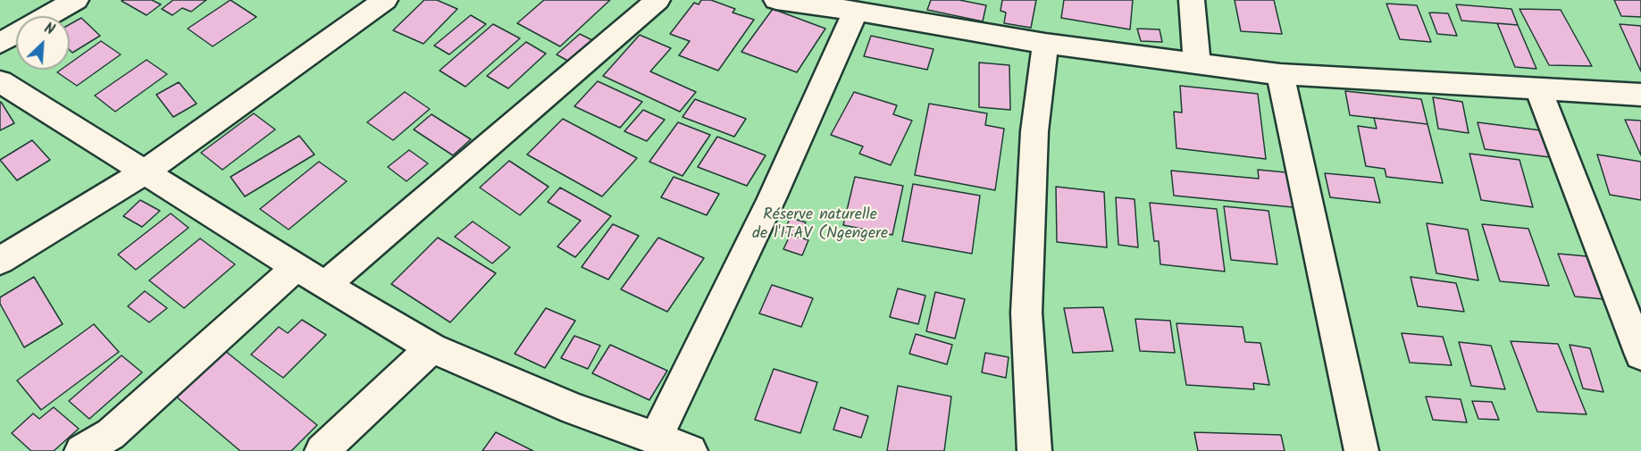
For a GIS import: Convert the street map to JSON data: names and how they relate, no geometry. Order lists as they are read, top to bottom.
{
  "parks": ["Réserve naturelle de l'ITAV (Ngengere"],
  "north": "top right"
}
